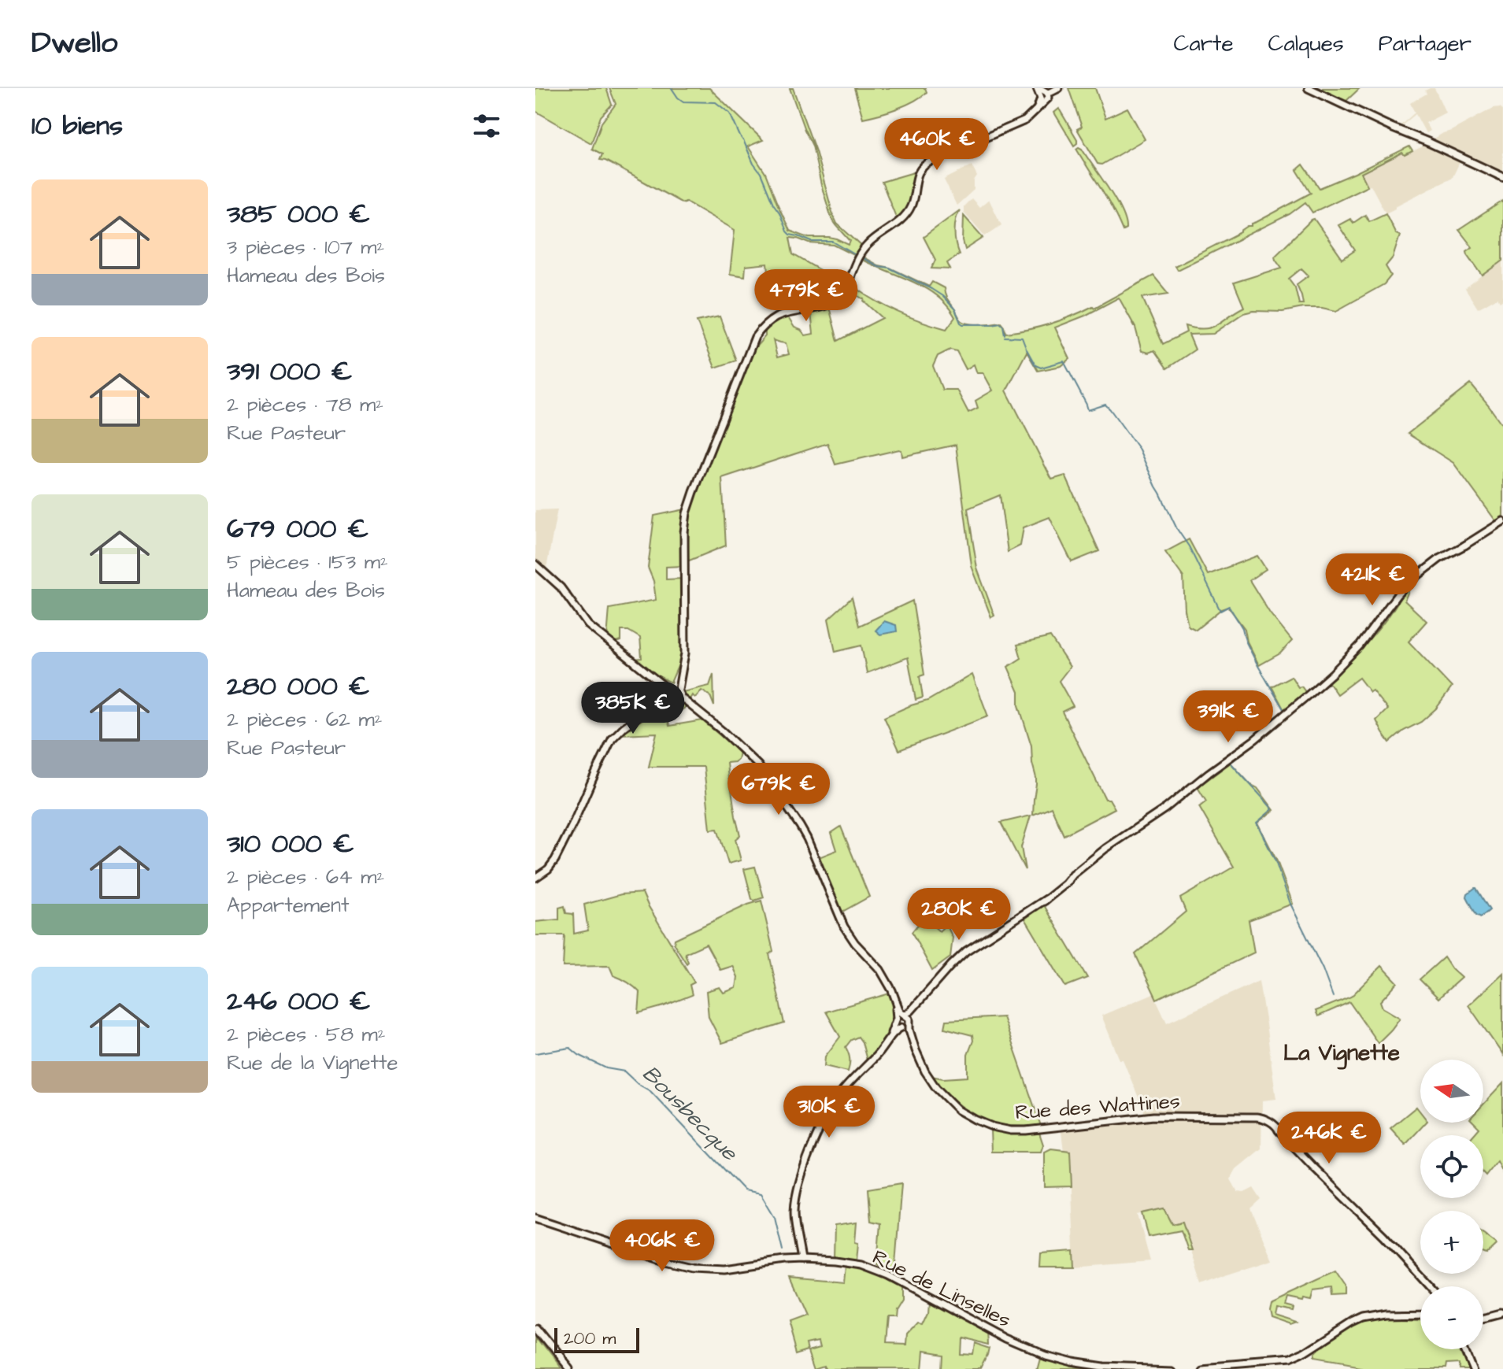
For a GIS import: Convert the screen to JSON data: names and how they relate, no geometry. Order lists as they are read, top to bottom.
{
  "streets": {
    "street": ["Rue des Wattines", "Rue de Linselles"]
  },
  "districts": ["La Vignette"],
  "water": ["Bousbecque"],
  "scale_bar": "200 m",
  "north": "left",
  "page": {
    "header": "Dwello",
    "nav": ["Carte", "Calques", "Partager"],
    "heading": "10 biens",
    "price": [
      "460K €",
      "479K €",
      "421K €",
      "385K €",
      "391K €",
      "679K €",
      "280K €",
      "310K €",
      "246K €",
      "406K €"
    ],
    "list": [
      {
        "name": "385 000 €",
        "note": "3 pièces · 107 m² · Hameau des Bois"
      },
      {
        "name": "391 000 €",
        "note": "2 pièces · 78 m² · Rue Pasteur"
      },
      {
        "name": "679 000 €",
        "note": "5 pièces · 153 m² · Hameau des Bois"
      },
      {
        "name": "280 000 €",
        "note": "2 pièces · 62 m² · Rue Pasteur"
      },
      {
        "name": "310 000 €",
        "note": "2 pièces · 64 m² · Appartement"
      },
      {
        "name": "246 000 €",
        "note": "2 pièces · 58 m² · Rue de la Vignette"
      }
    ],
    "map_buttons": ["+", "−"],
    "scale": "200 m"
  }
}
